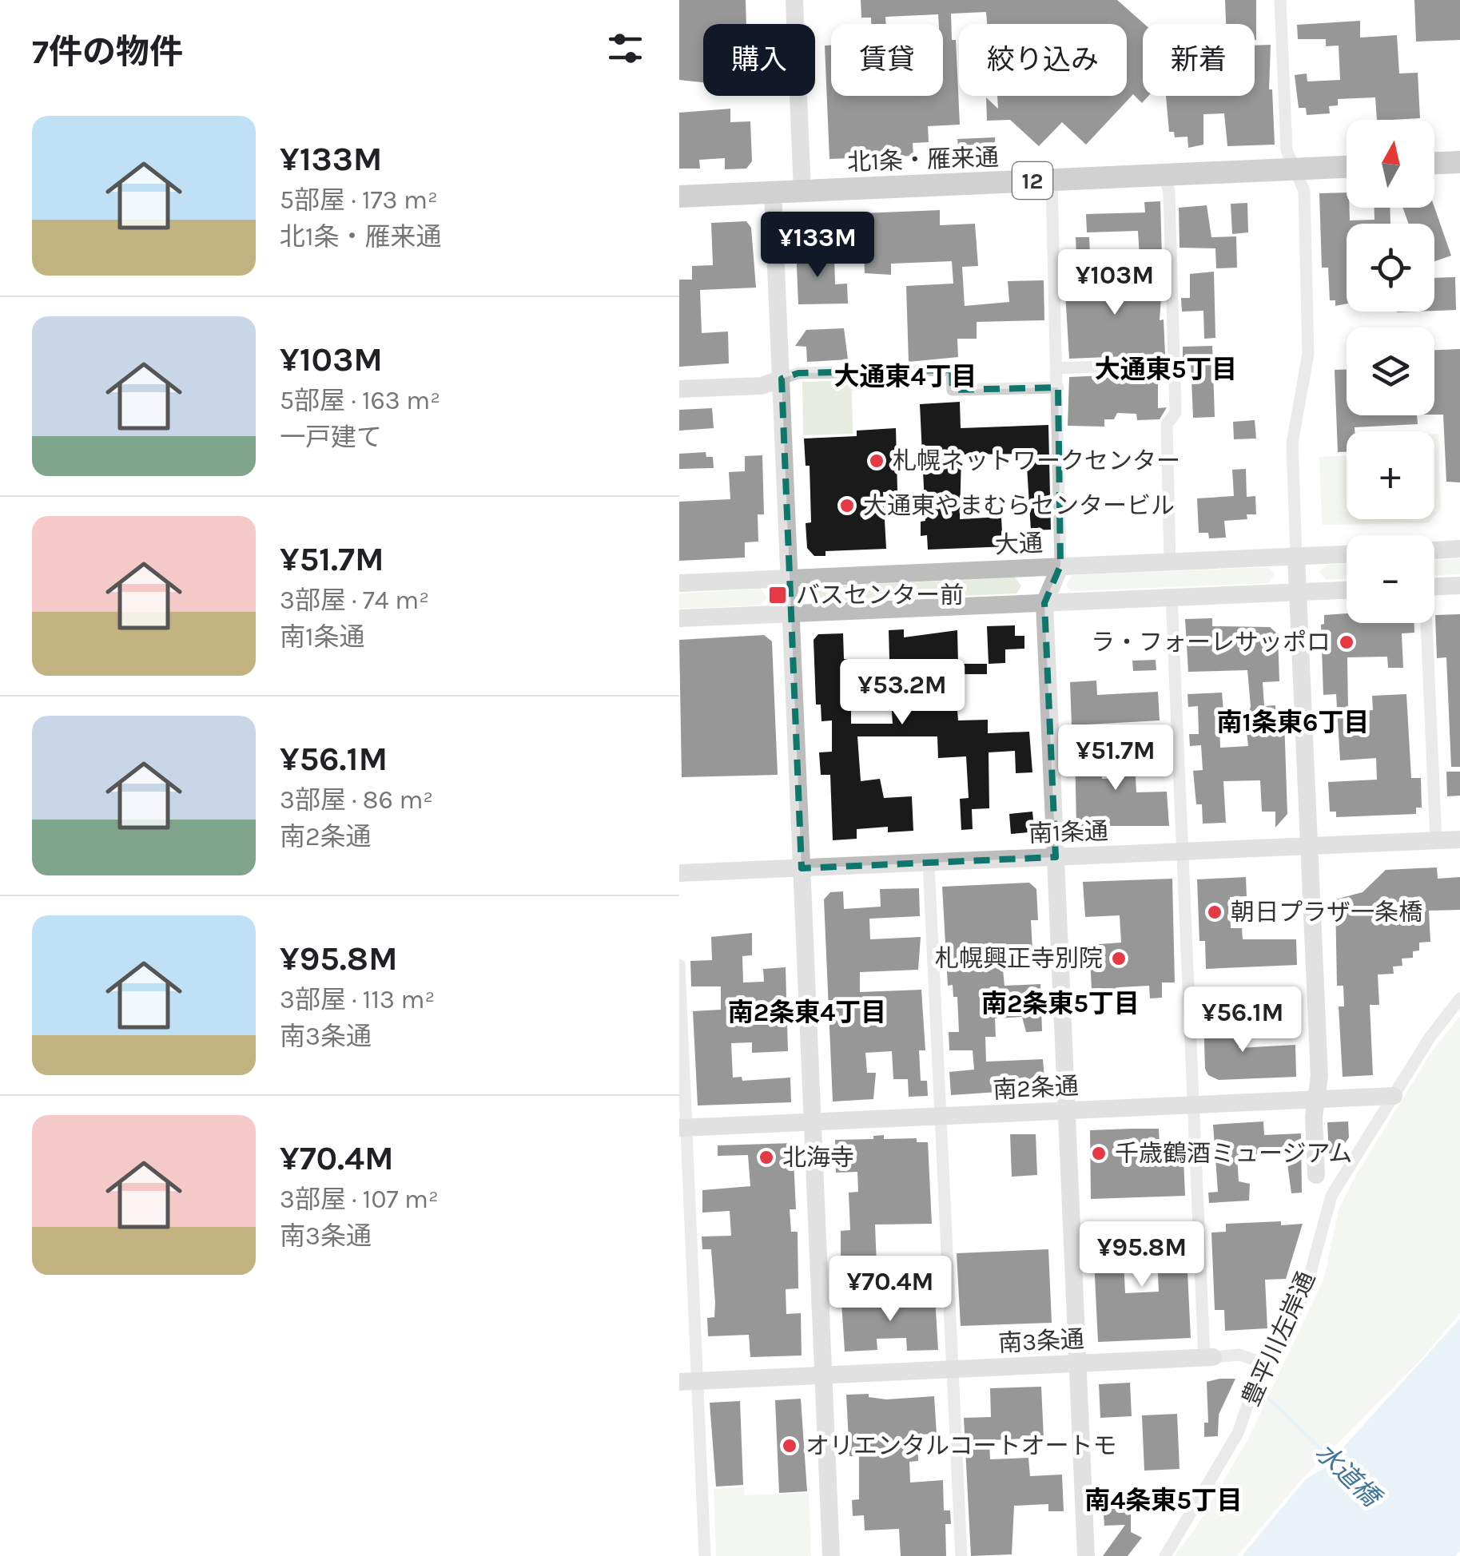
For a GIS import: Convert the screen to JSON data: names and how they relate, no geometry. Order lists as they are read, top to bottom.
{
  "streets": {
    "highway": ["北1条・雁来通", "12"],
    "street": [
      "大通",
      "南1条通",
      "南2条通",
      "豊平川左岸通",
      "南3条通"
    ]
  },
  "crossings": [
    ["南2条通", "豊平川左岸通"]
  ],
  "districts": [
    "大通東5丁目",
    "大通東4丁目",
    "南1条東6丁目",
    "南2条東5丁目",
    "南2条東4丁目",
    "南4条東5丁目"
  ],
  "water": ["水道橋"],
  "places": {
    "other": [
      "札幌ネットワークセンター",
      "大通東やまむらセンタービル",
      "ラ・フォーレサッポロ",
      "朝日プラザ一条橋",
      "札幌興正寺別院",
      "千歳鶴酒ミュージアム",
      "北海寺",
      "オリエンタルコートオートモ"
    ],
    "transit": ["バスセンター前"]
  },
  "north": "top",
  "page": {
    "heading": "7件の物件",
    "chip": [
      "購入",
      "賃貸",
      "絞り込み",
      "新着"
    ],
    "list": [
      {
        "name": "¥133M",
        "note": "5部屋 · 173 m² · 北1条・雁来通"
      },
      {
        "name": "¥103M",
        "note": "5部屋 · 163 m² · 一戸建て"
      },
      {
        "name": "¥51.7M",
        "note": "3部屋 · 74 m² · 南1条通"
      },
      {
        "name": "¥56.1M",
        "note": "3部屋 · 86 m² · 南2条通"
      },
      {
        "name": "¥95.8M",
        "note": "3部屋 · 113 m² · 南3条通"
      },
      {
        "name": "¥70.4M",
        "note": "3部屋 · 107 m² · 南3条通"
      }
    ],
    "map_buttons": ["+", "−"],
    "price": [
      "¥133M",
      "¥103M",
      "¥53.2M",
      "¥51.7M",
      "¥56.1M",
      "¥95.8M",
      "¥70.4M"
    ]
  }
}
